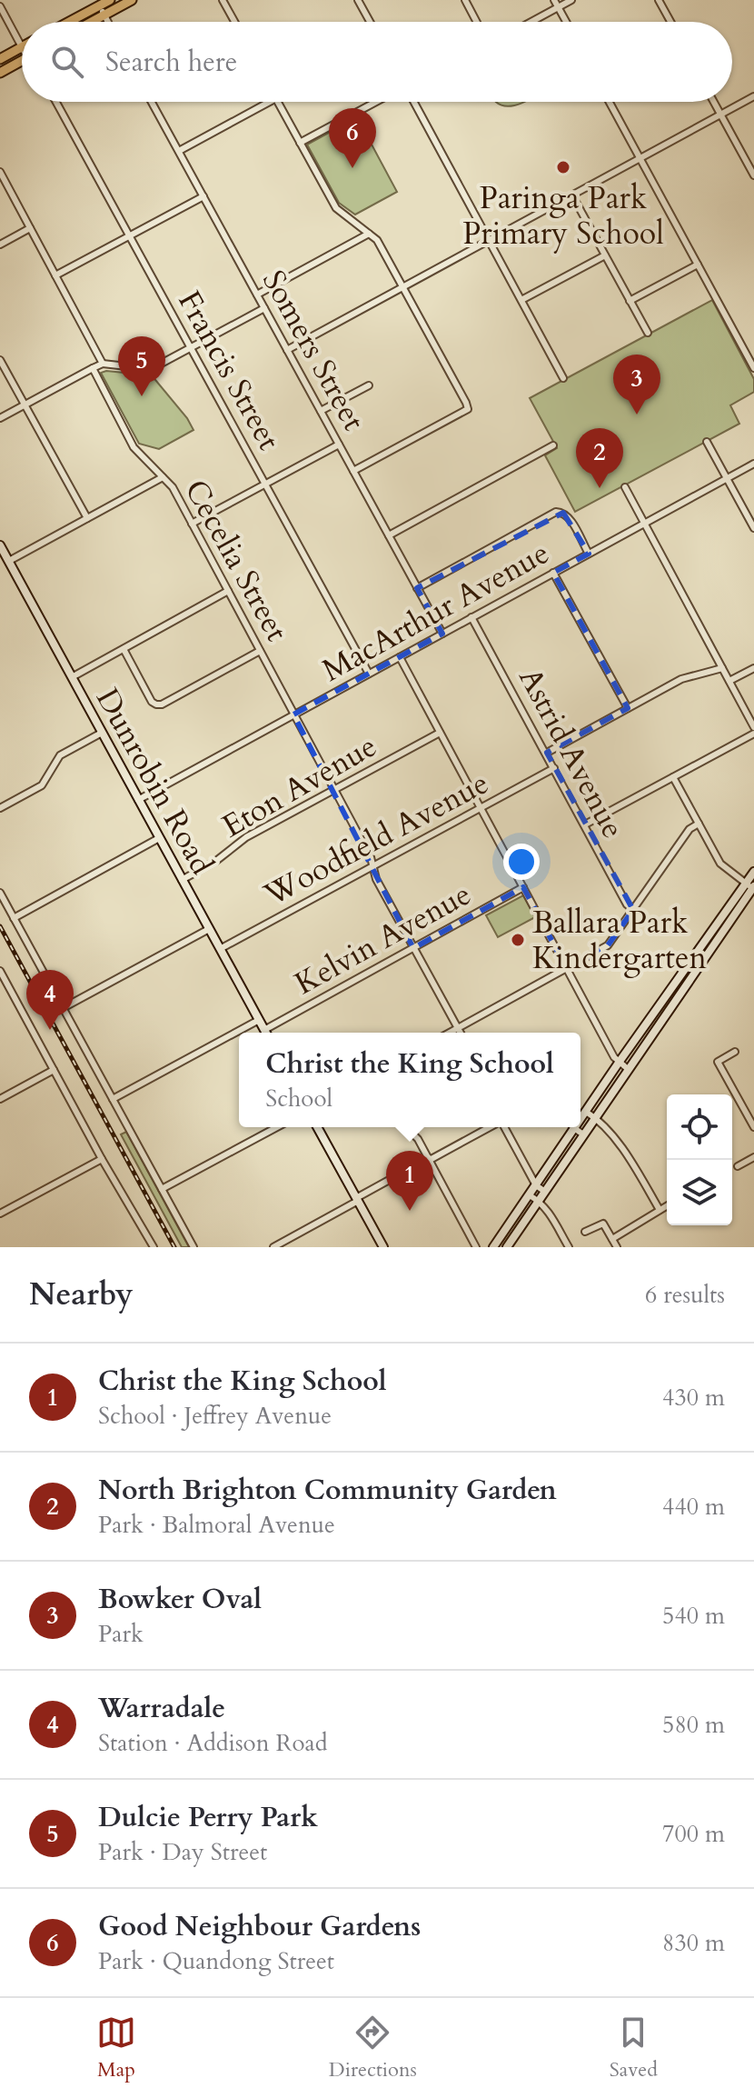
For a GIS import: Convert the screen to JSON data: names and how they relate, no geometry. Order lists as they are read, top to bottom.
{
  "streets": {
    "main road": ["Dunrobin Road"],
    "street": [
      "Somers Street",
      "Francis Street",
      "Cecelia Street",
      "MacArthur Avenue",
      "Astrid Avenue",
      "Eton Avenue",
      "Woodfield Avenue",
      "Kelvin Avenue"
    ]
  },
  "crossings": [
    ["Somers Street", "MacArthur Avenue"],
    ["Francis Street", "MacArthur Avenue"],
    ["Cecelia Street", "MacArthur Avenue"],
    ["Cecelia Street", "Eton Avenue"],
    ["Cecelia Street", "Woodfield Avenue"],
    ["Cecelia Street", "Kelvin Avenue"],
    ["MacArthur Avenue", "Astrid Avenue"],
    ["MacArthur Avenue", "Dunrobin Road"],
    ["Astrid Avenue", "Woodfield Avenue"],
    ["Dunrobin Road", "Eton Avenue"],
    ["Dunrobin Road", "Woodfield Avenue"],
    ["Dunrobin Road", "Kelvin Avenue"]
  ],
  "places": ["Paringa Park Primary School", "Ballara Park Kindergarten"],
  "page": {
    "search": "Search here",
    "pins": [
      "6",
      "5",
      "3",
      "2",
      "4",
      "1"
    ],
    "popup": ["Christ the King School", "School"],
    "heading": ["Nearby", "6 results"],
    "list": [
      {
        "mark": "1",
        "name": "Christ the King School",
        "note": "School · Jeffrey Avenue",
        "value": "430 m"
      },
      {
        "mark": "2",
        "name": "North Brighton Community Garden",
        "note": "Park · Balmoral Avenue",
        "value": "440 m"
      },
      {
        "mark": "3",
        "name": "Bowker Oval",
        "note": "Park",
        "value": "540 m"
      },
      {
        "mark": "4",
        "name": "Warradale",
        "note": "Station · Addison Road",
        "value": "580 m"
      },
      {
        "mark": "5",
        "name": "Dulcie Perry Park",
        "note": "Park · Day Street",
        "value": "700 m"
      },
      {
        "mark": "6",
        "name": "Good Neighbour Gardens",
        "note": "Park · Quandong Street",
        "value": "830 m"
      }
    ],
    "nav": ["Map", "Directions", "Saved"]
  }
}
